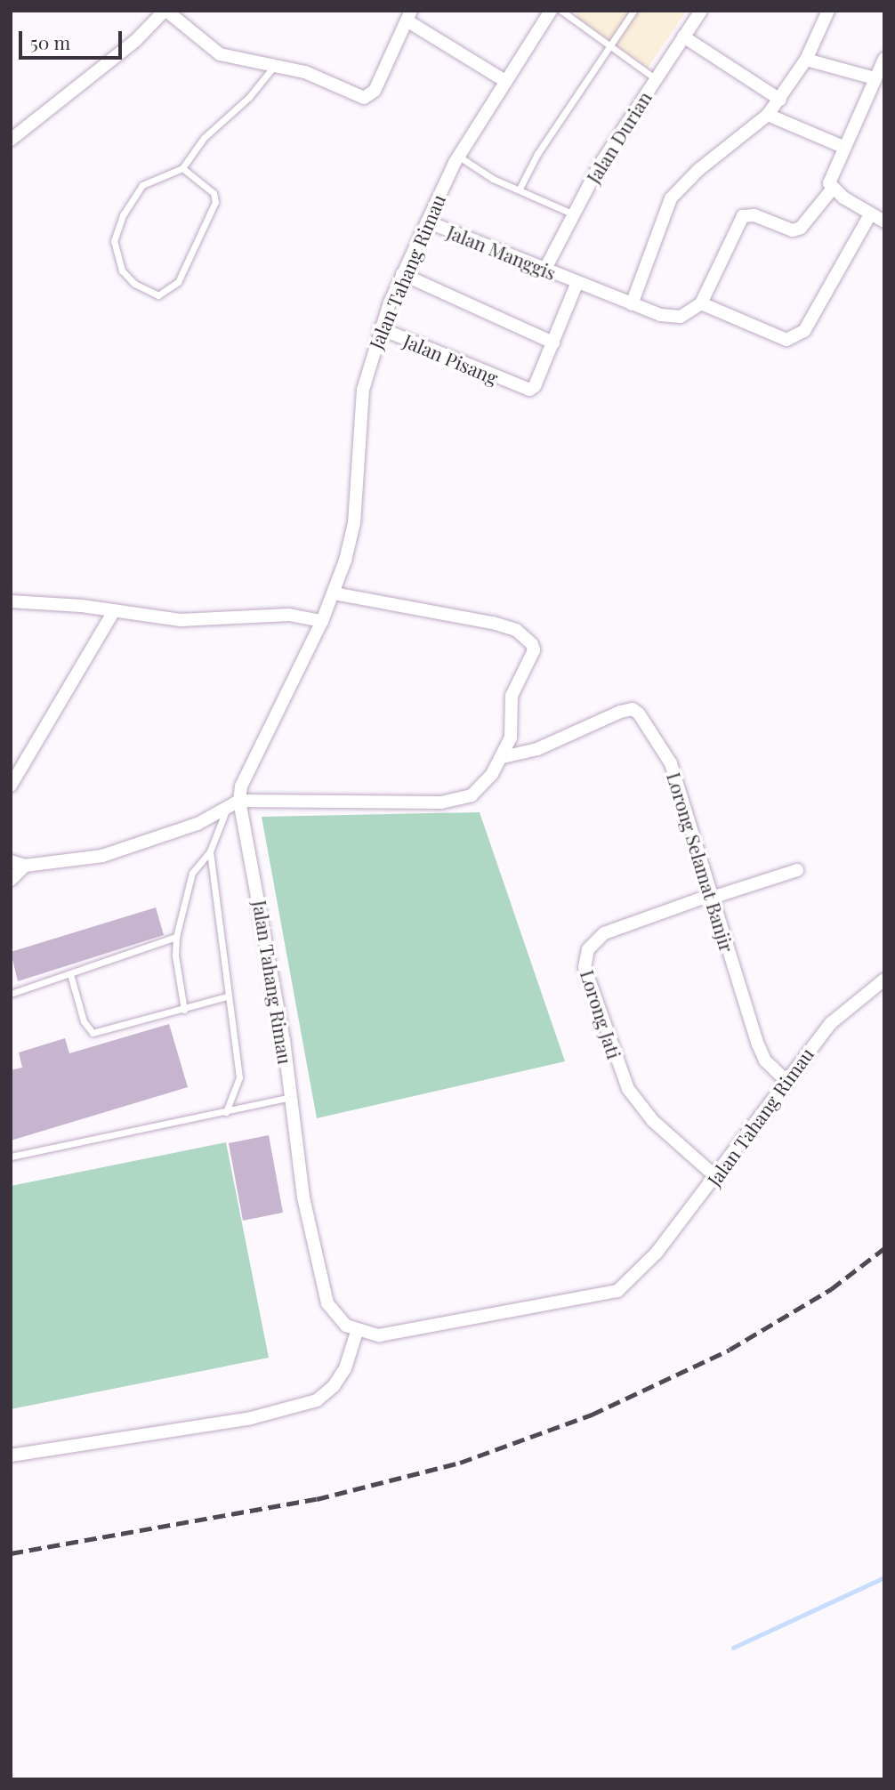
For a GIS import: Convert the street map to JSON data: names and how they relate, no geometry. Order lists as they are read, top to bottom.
{
  "streets": {
    "street": [
      "Jalan Durian",
      "Jalan Manggis",
      "Jalan Tahang Rimau",
      "Jalan Pisang",
      "Lorong Selamat Banjir",
      "Lorong Jati"
    ]
  },
  "crossings": [
    ["Jalan Durian", "Jalan Manggis"],
    ["Jalan Manggis", "Jalan Tahang Rimau"],
    ["Jalan Tahang Rimau", "Jalan Pisang"],
    ["Jalan Tahang Rimau", "Lorong Selamat Banjir"],
    ["Jalan Tahang Rimau", "Lorong Jati"],
    ["Lorong Selamat Banjir", "Lorong Jati"]
  ],
  "scale_bar": "50 m"
}
